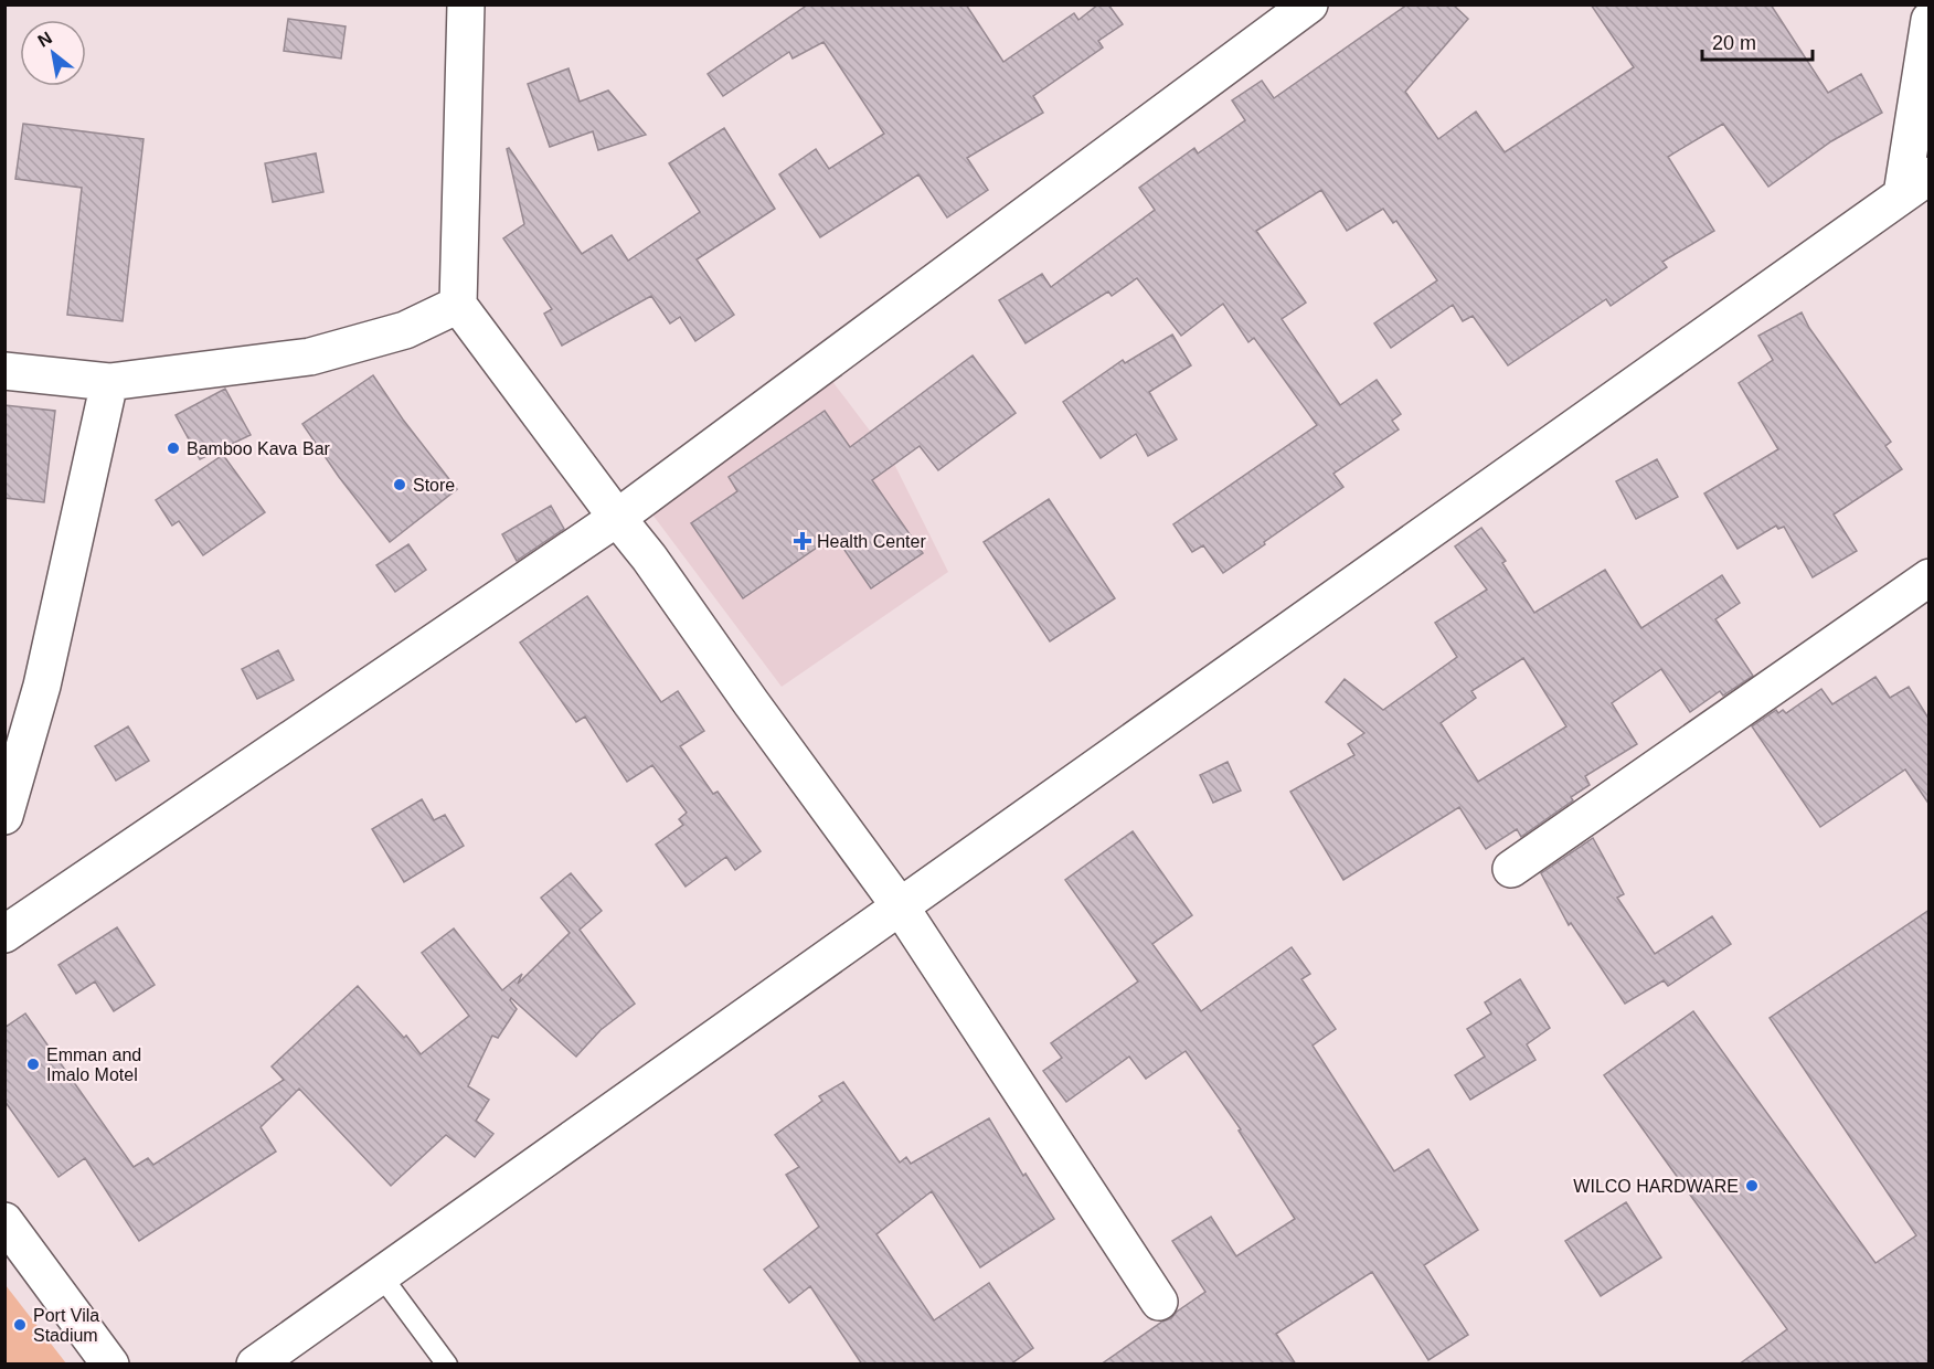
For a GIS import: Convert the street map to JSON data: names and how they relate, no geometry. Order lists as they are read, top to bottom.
{
  "places": {
    "other": [
      "Bamboo Kava Bar",
      "Store",
      "Emman and Imalo Motel",
      "WILCO HARDWARE",
      "Port Vila Stadium"
    ],
    "health": ["Health Center"]
  },
  "scale_bar": "20 m",
  "north": "top left"
}
